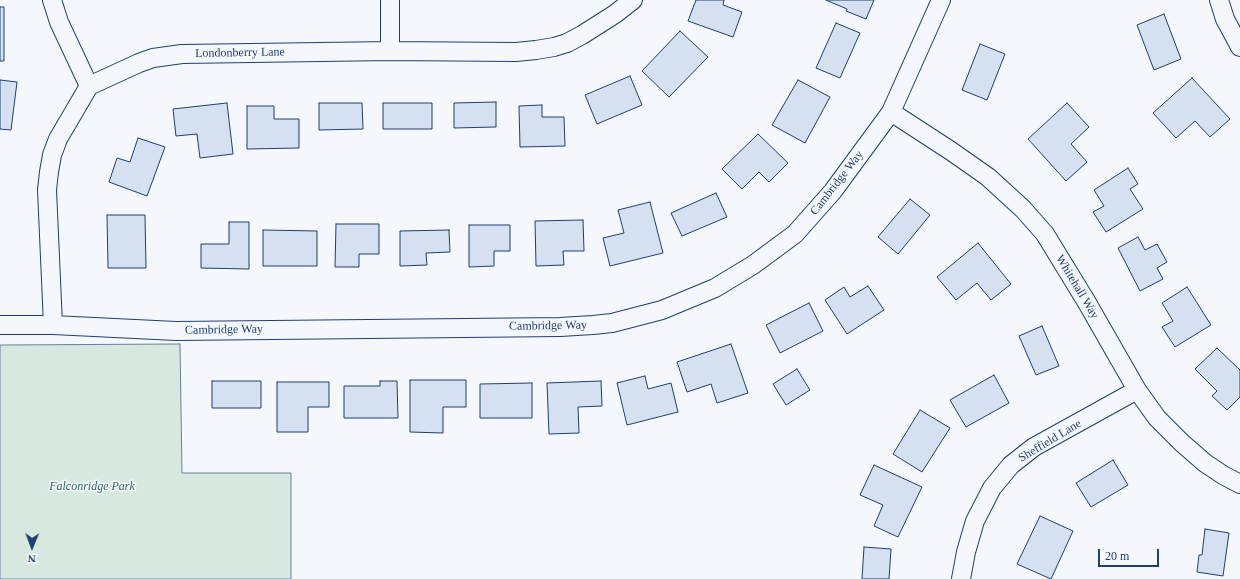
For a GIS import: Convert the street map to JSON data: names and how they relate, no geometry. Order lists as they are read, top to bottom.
{
  "streets": {
    "street": [
      "Londonberry Lane",
      "Cambridge Way",
      "Whitehall Way",
      "Sheffield Lane"
    ]
  },
  "crossings": [
    ["Cambridge Way", "Whitehall Way"],
    ["Whitehall Way", "Sheffield Lane"]
  ],
  "parks": ["Falconridge Park"],
  "scale_bar": "20 m",
  "north": "bottom"
}
